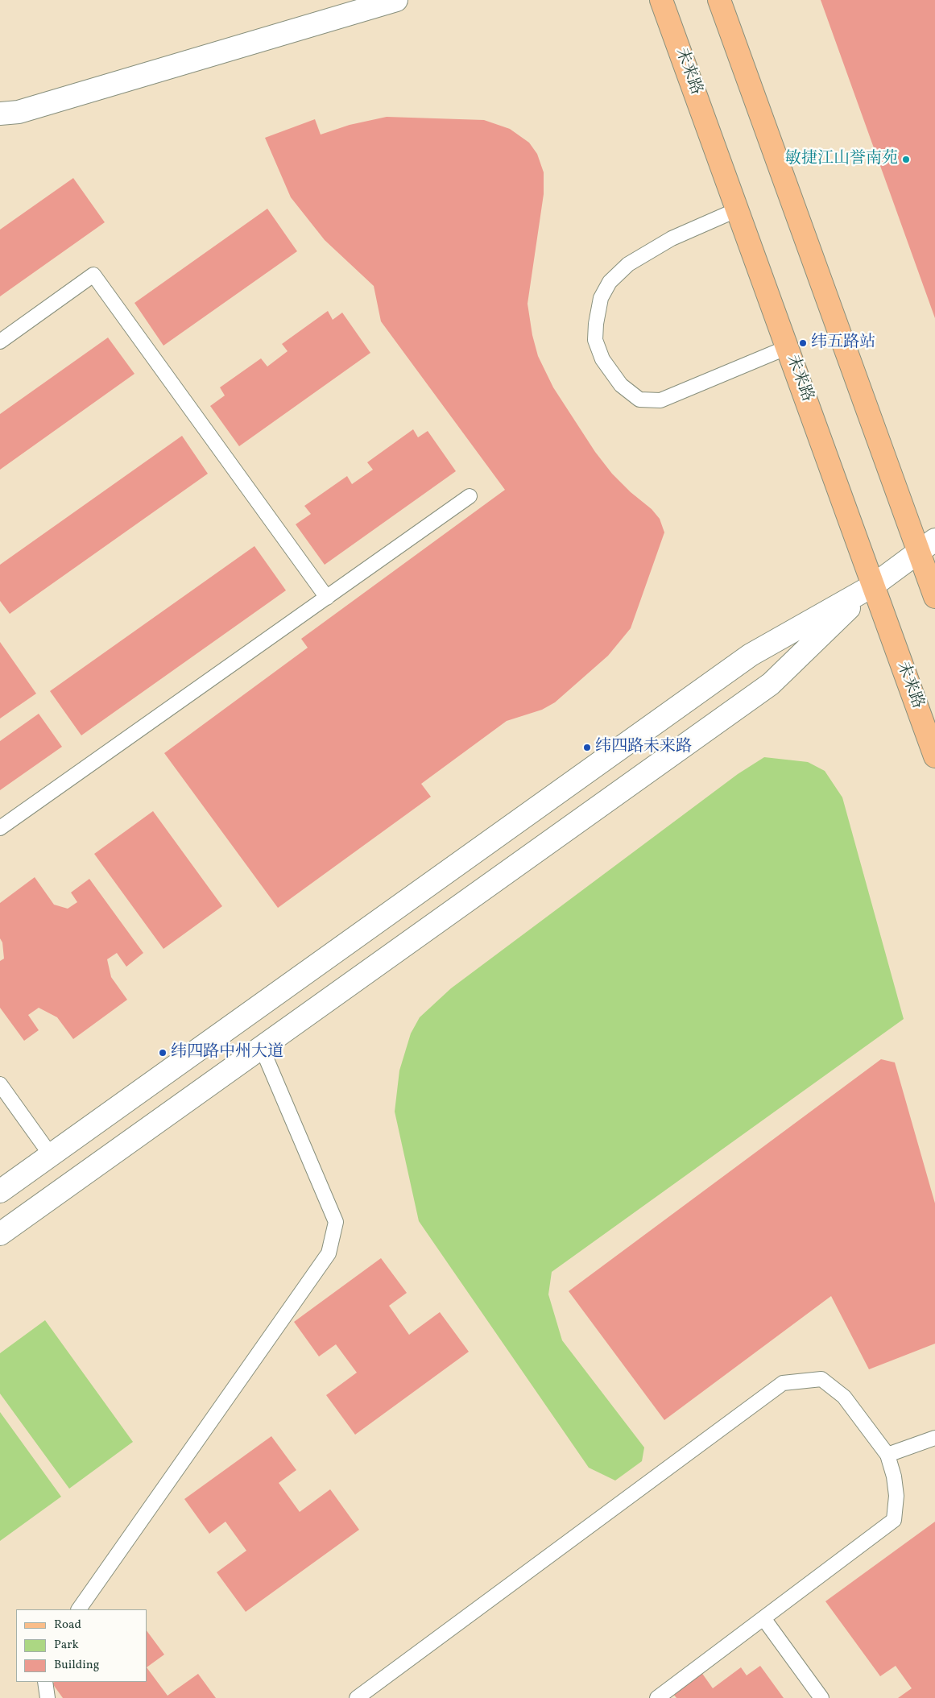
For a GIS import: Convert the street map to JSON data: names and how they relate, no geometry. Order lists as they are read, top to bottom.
{
  "streets": {
    "main road": ["未来路"]
  },
  "places": [
    "敏捷江山誉南苑",
    "纬五路站",
    "纬四路未来路",
    "纬四路中州大道"
  ],
  "legend": ["Road", "Park", "Building"]
}
